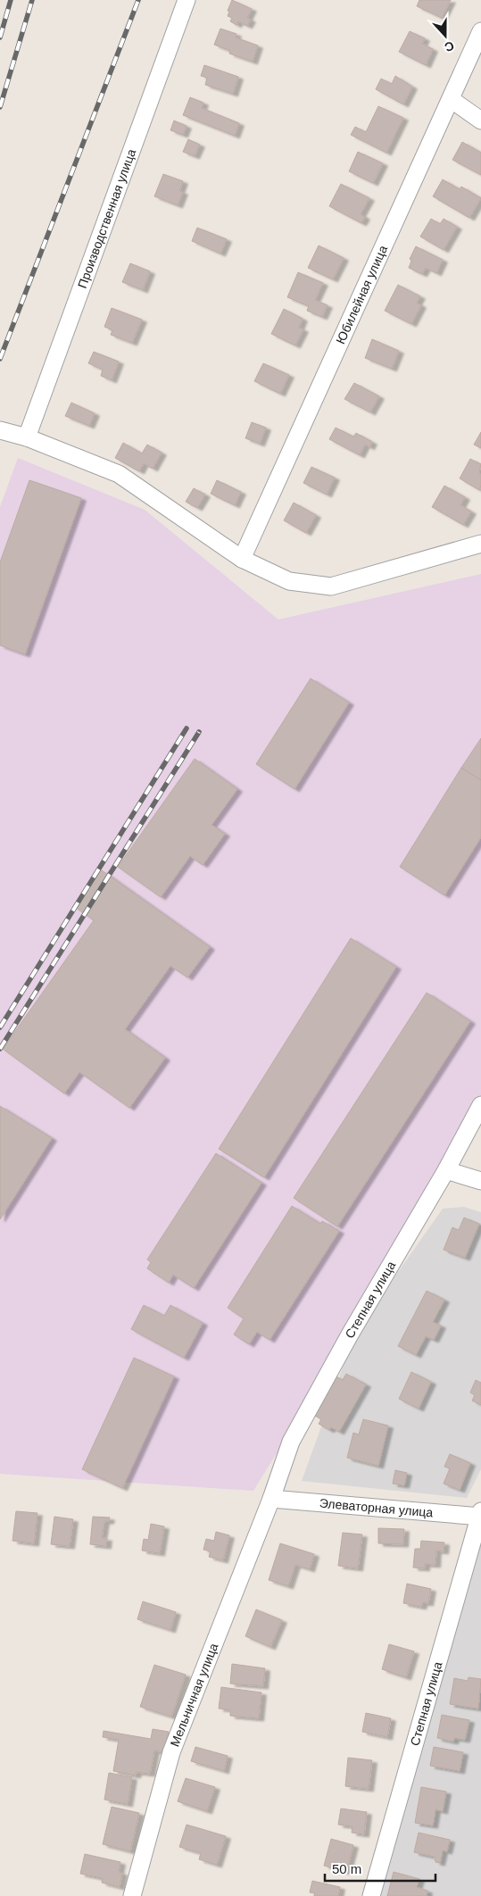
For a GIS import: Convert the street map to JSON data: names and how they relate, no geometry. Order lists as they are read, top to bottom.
{
  "streets": {
    "street": [
      "Производственная улица",
      "Юбилейная улица",
      "Степная улица",
      "Элеваторная улица",
      "Мельничная улица"
    ]
  },
  "crossings": [
    ["Степная улица", "Элеваторная улица"],
    ["Степная улица", "Мельничная улица"],
    ["Элеваторная улица", "Мельничная улица"]
  ],
  "scale_bar": "50 m",
  "north": "bottom"
}
